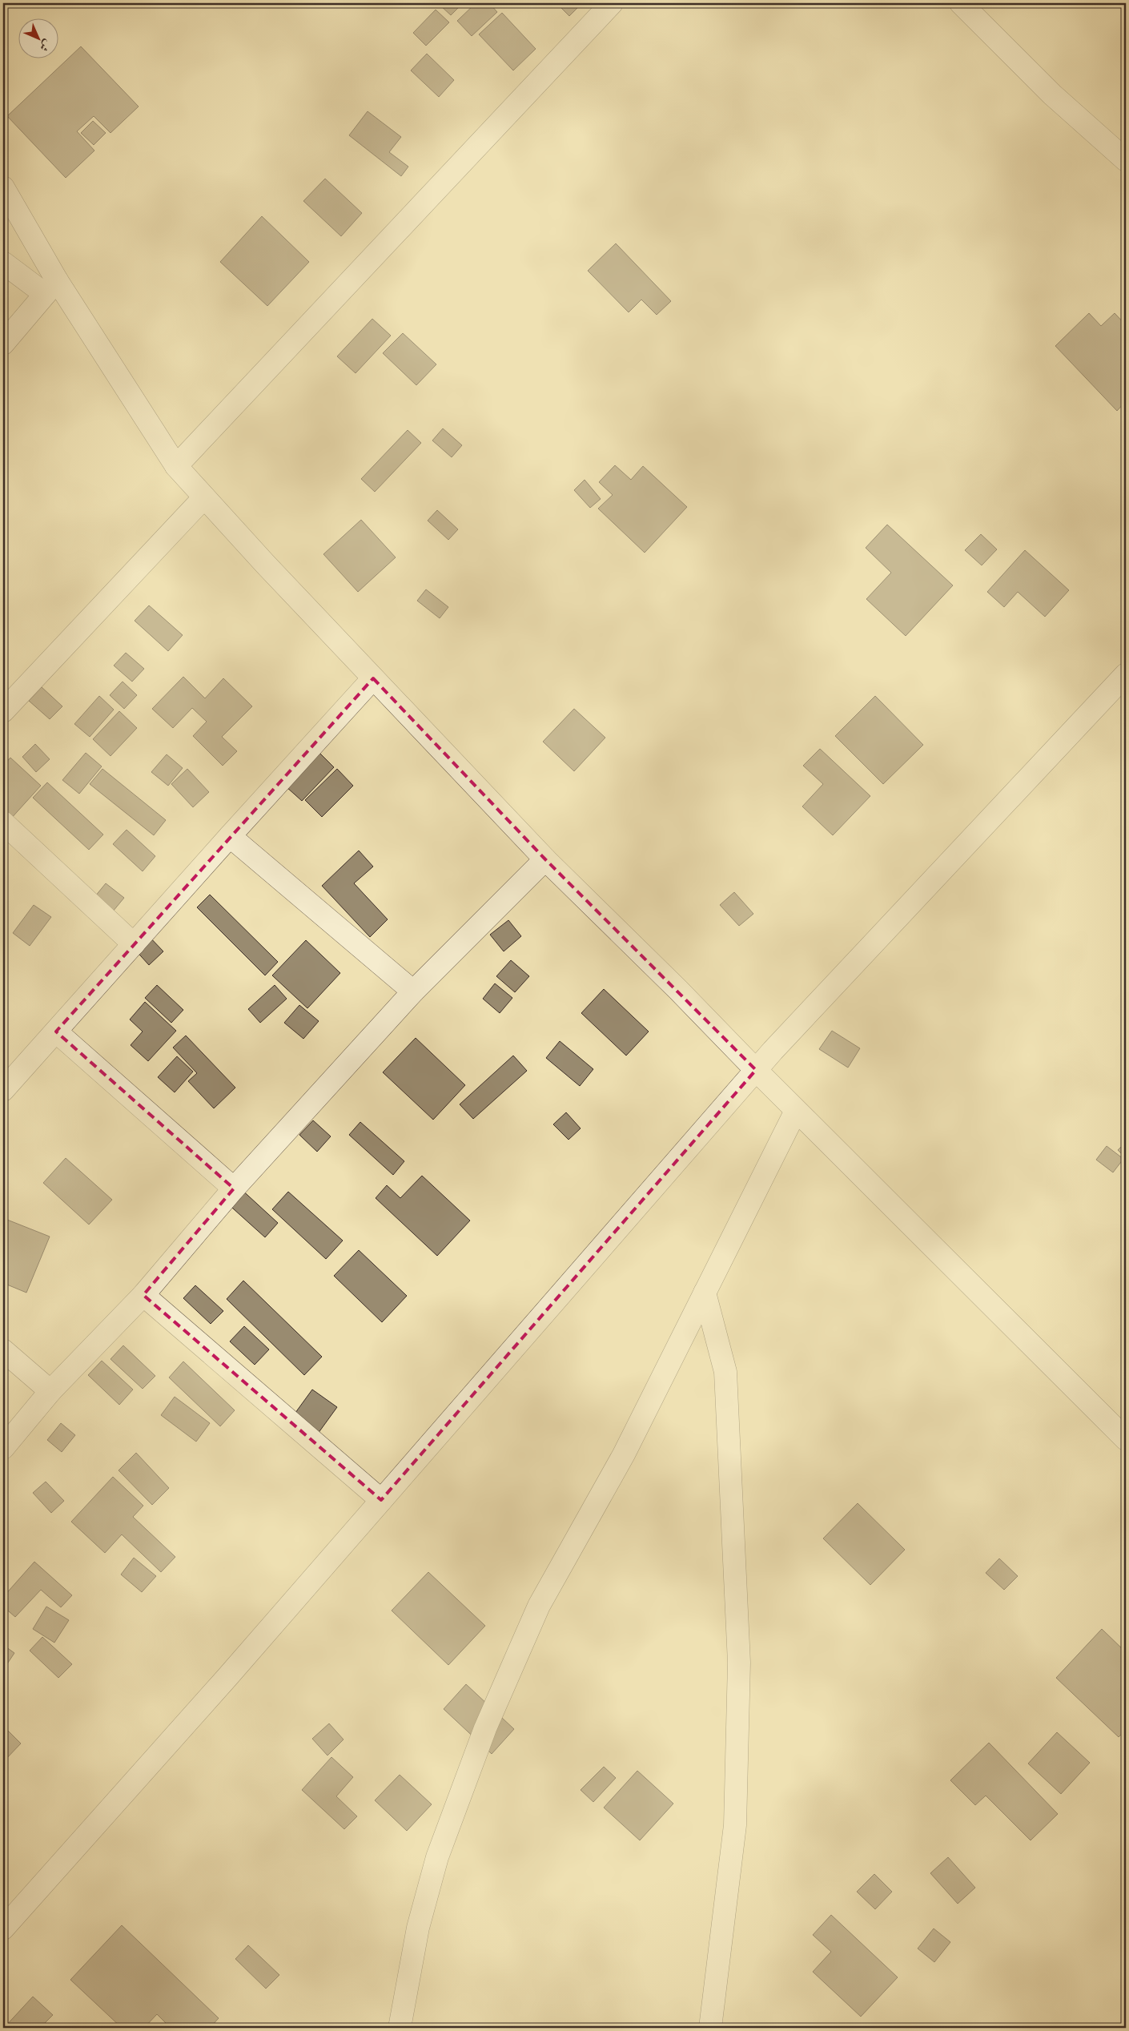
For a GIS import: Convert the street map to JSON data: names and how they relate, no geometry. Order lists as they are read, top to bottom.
{
  "north": "bottom right"
}
